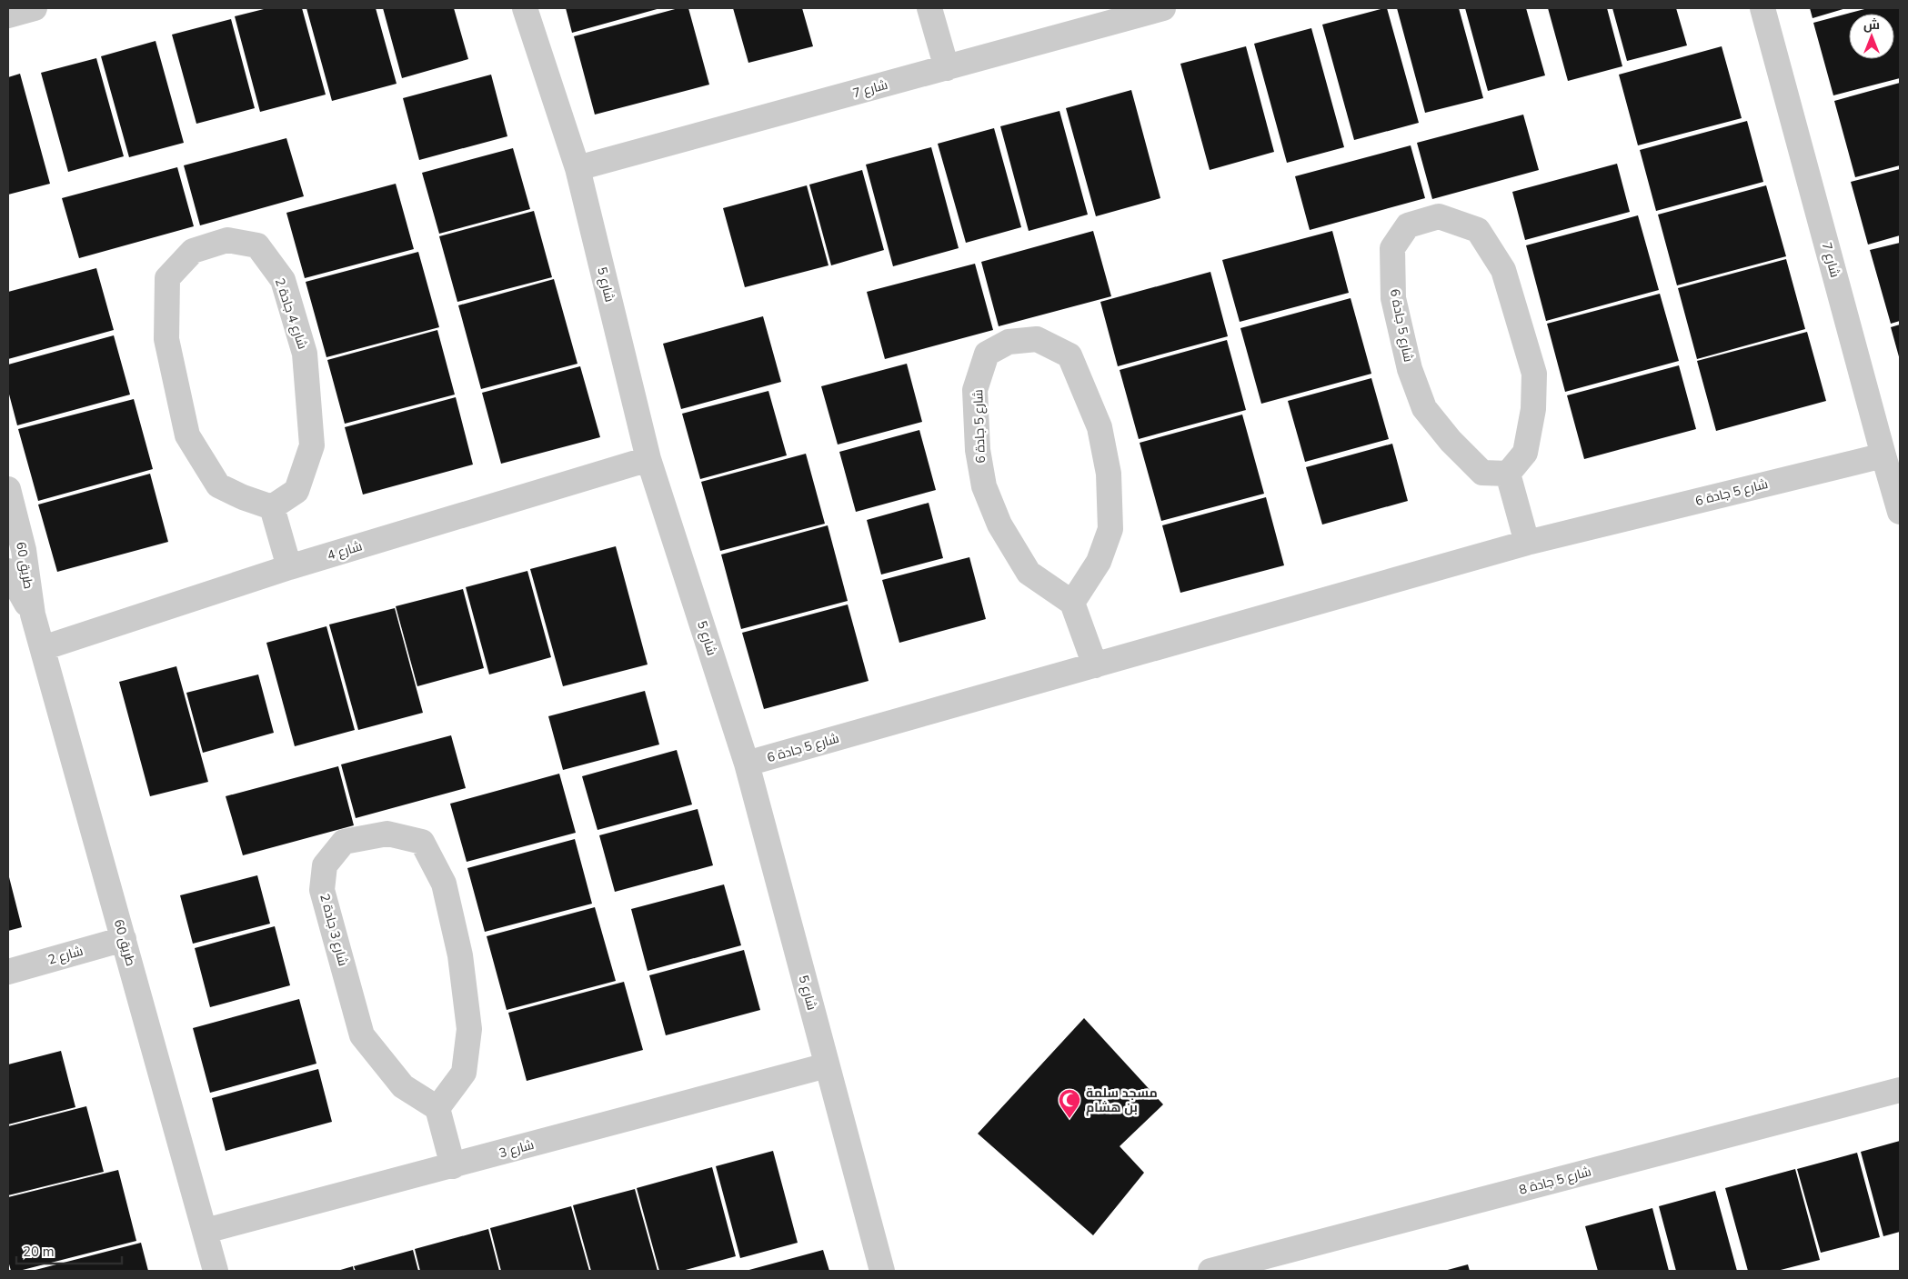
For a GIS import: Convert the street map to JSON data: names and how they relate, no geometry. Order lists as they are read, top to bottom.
{
  "streets": {
    "street": [
      "شارع 7",
      "شارع 5",
      "شارع 4 جادة 2",
      "شارع 5 جادة 6",
      "شارع 4",
      "طريق 60",
      "شارع 3 جادة 2",
      "شارع 2",
      "شارع 3",
      "شارع 5 جادة 8"
    ]
  },
  "crossings": [
    ["شارع 7", "شارع 5"],
    ["شارع 7", "شارع 5 جادة 6"],
    ["شارع 5", "شارع 5 جادة 6"],
    ["شارع 5", "شارع 4"],
    ["شارع 5", "شارع 3"],
    ["شارع 4", "طريق 60"],
    ["طريق 60", "شارع 2"],
    ["طريق 60", "شارع 3"]
  ],
  "places": {
    "mosque": ["مسجد سلمة بن هشام"]
  },
  "scale_bar": "20 m",
  "north": "top"
}
